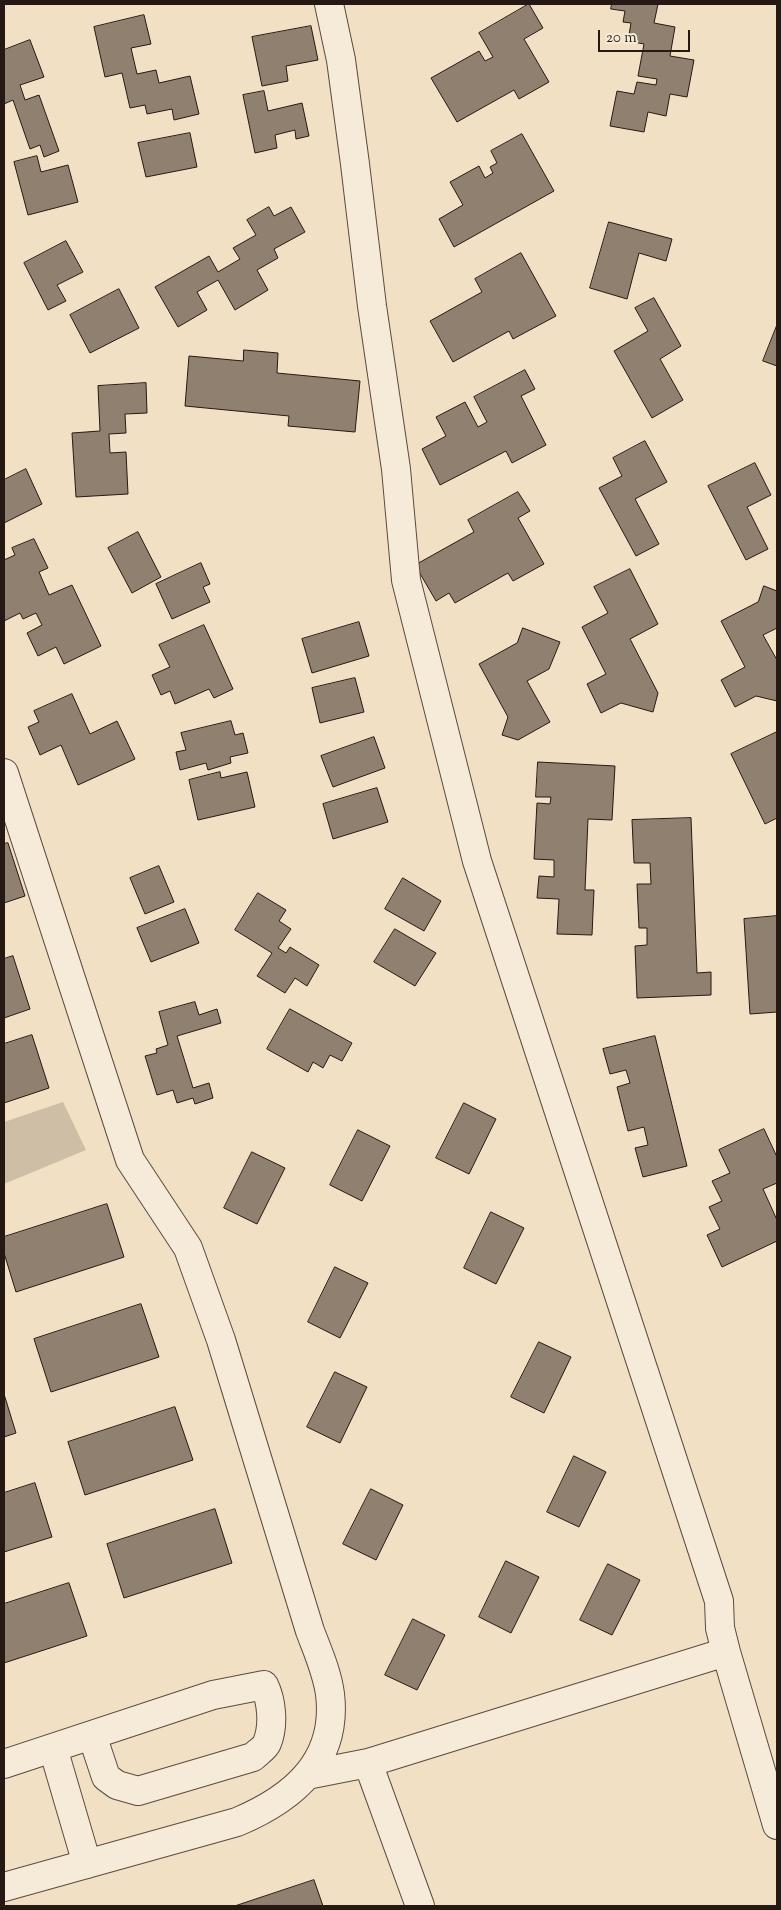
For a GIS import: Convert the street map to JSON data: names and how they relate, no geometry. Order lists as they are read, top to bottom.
{
  "scale_bar": "20 m"
}
